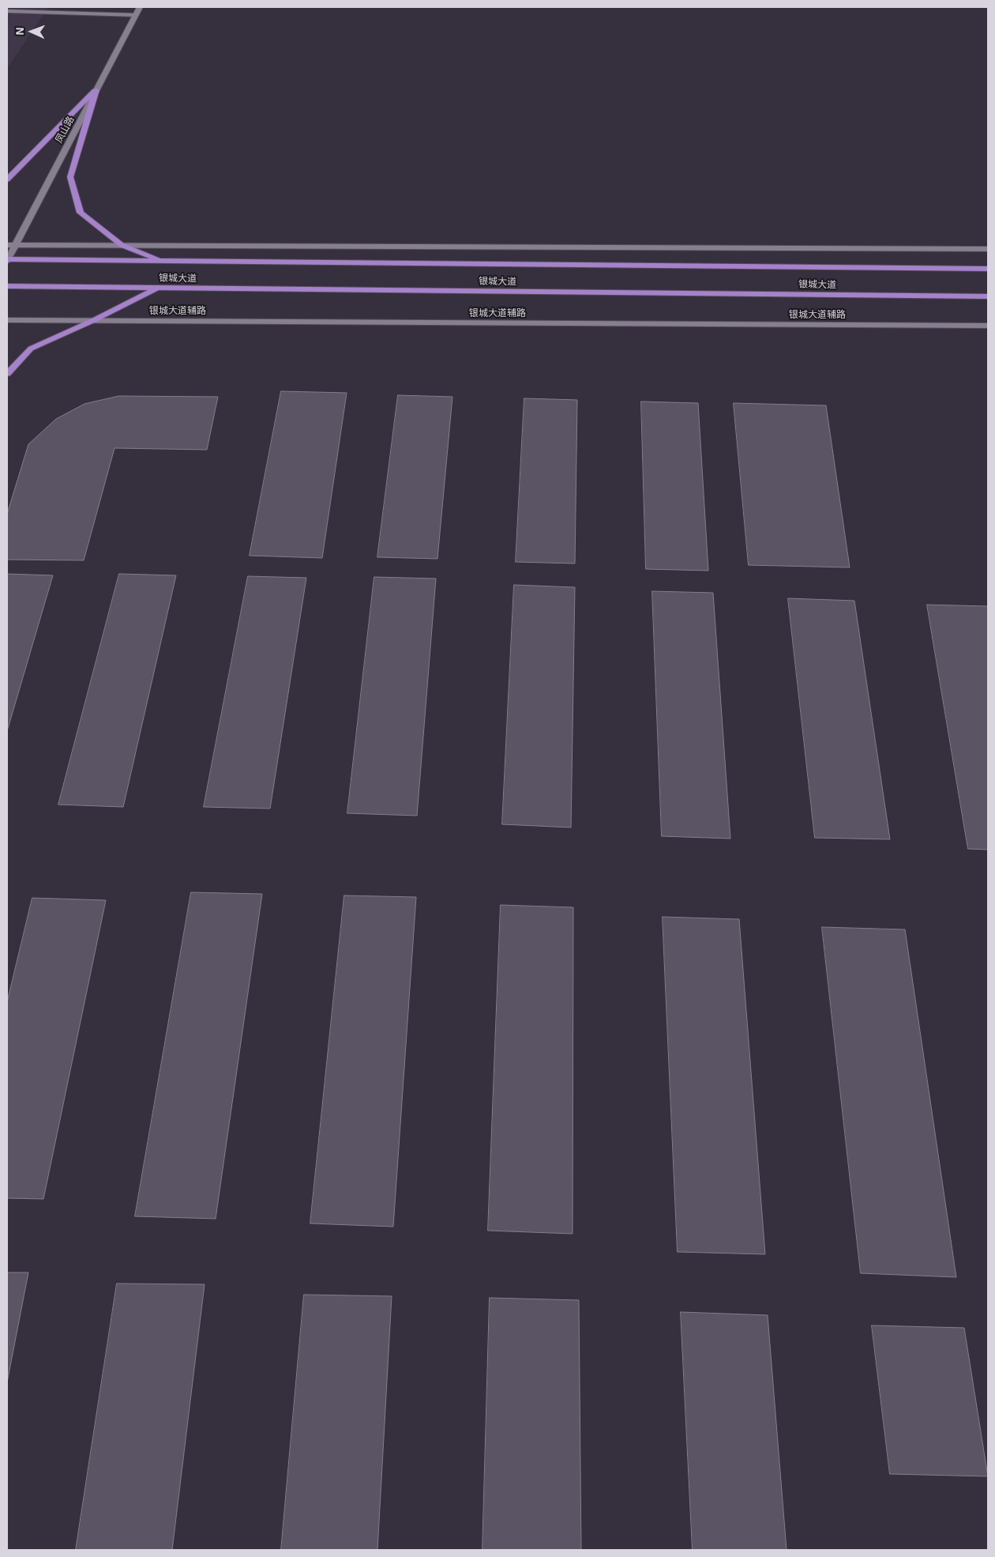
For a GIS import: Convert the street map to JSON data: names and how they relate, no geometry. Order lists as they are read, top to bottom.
{
  "streets": {
    "main road": ["银城大道"],
    "street": ["凤山路", "银城大道辅路"]
  },
  "crossings": [
    ["凤山路", "银城大道"]
  ],
  "north": "left"
}
